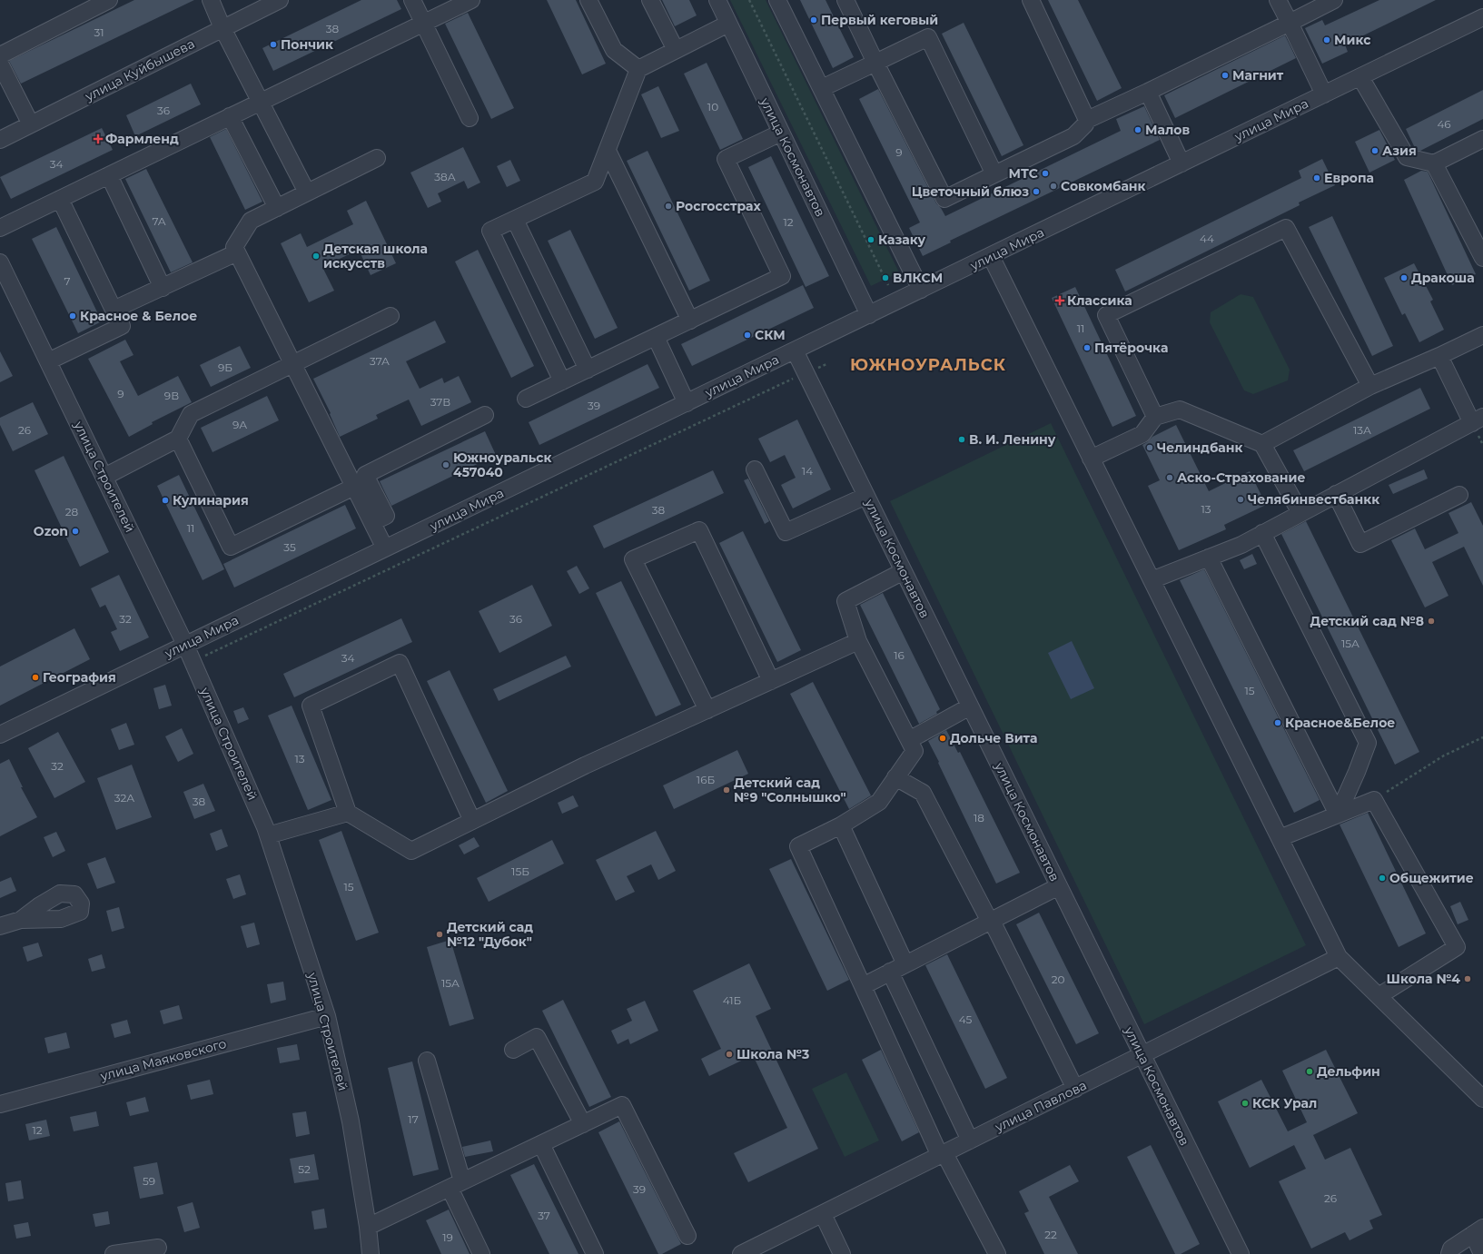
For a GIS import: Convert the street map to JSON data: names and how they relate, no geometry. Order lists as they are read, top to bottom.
{
  "streets": {
    "street": [
      "улица Куйбышева",
      "улица Мира",
      "улица Космонавтов",
      "улица Строителей",
      "улица Маяковского",
      "улица Павлова"
    ]
  },
  "crossings": [
    ["улица Мира", "улица Космонавтов"],
    ["улица Мира", "улица Строителей"],
    ["улица Космонавтов", "улица Павлова"],
    ["улица Строителей", "улица Маяковского"]
  ],
  "districts": ["ЮЖНОУРАЛЬСК"],
  "places": {
    "other": [
      "Первый кеговый",
      "Микс",
      "Пончик",
      "Магнит",
      "Малов",
      "Азия",
      "МТС",
      "Европа",
      "Совкомбанк",
      "Цветочный блюз",
      "Росгосстрах",
      "Казаку",
      "Детская школа искусств",
      "ВЛКСМ",
      "Дракоша",
      "Красное & Белое",
      "СКМ",
      "Пятёрочка",
      "В. И. Ленину",
      "Челиндбанк",
      "Южноуральск 457040",
      "Аско-Страхование",
      "Челябинвестбанкк",
      "Кулинария",
      "Ozon",
      "Детский сад №8",
      "География",
      "Красное&Белое",
      "Дольче Вита",
      "Детский сад №9 \"Солнышко\"",
      "Общежитие",
      "Детский сад №12 \"Дубок\"",
      "Школа №4",
      "Школа №3",
      "Дельфин",
      "КСК Урал"
    ],
    "health": ["Фармленд", "Классика"]
  },
  "house_numbers": [
    "38",
    "31",
    "10",
    "36",
    "46",
    "9",
    "34",
    "38А",
    "7А",
    "12",
    "44",
    "7",
    "11",
    "37А",
    "9Б",
    "9",
    "9В",
    "37В",
    "39",
    "9А",
    "26",
    "13А",
    "14",
    "13",
    "38",
    "28",
    "11",
    "35",
    "32",
    "36",
    "15А",
    "16",
    "34",
    "15",
    "13",
    "32",
    "16Б",
    "32А",
    "38",
    "18",
    "15Б",
    "15",
    "20",
    "15А",
    "41Б",
    "45",
    "17",
    "12",
    "52",
    "59",
    "39",
    "26",
    "37",
    "22",
    "19"
  ]
}
